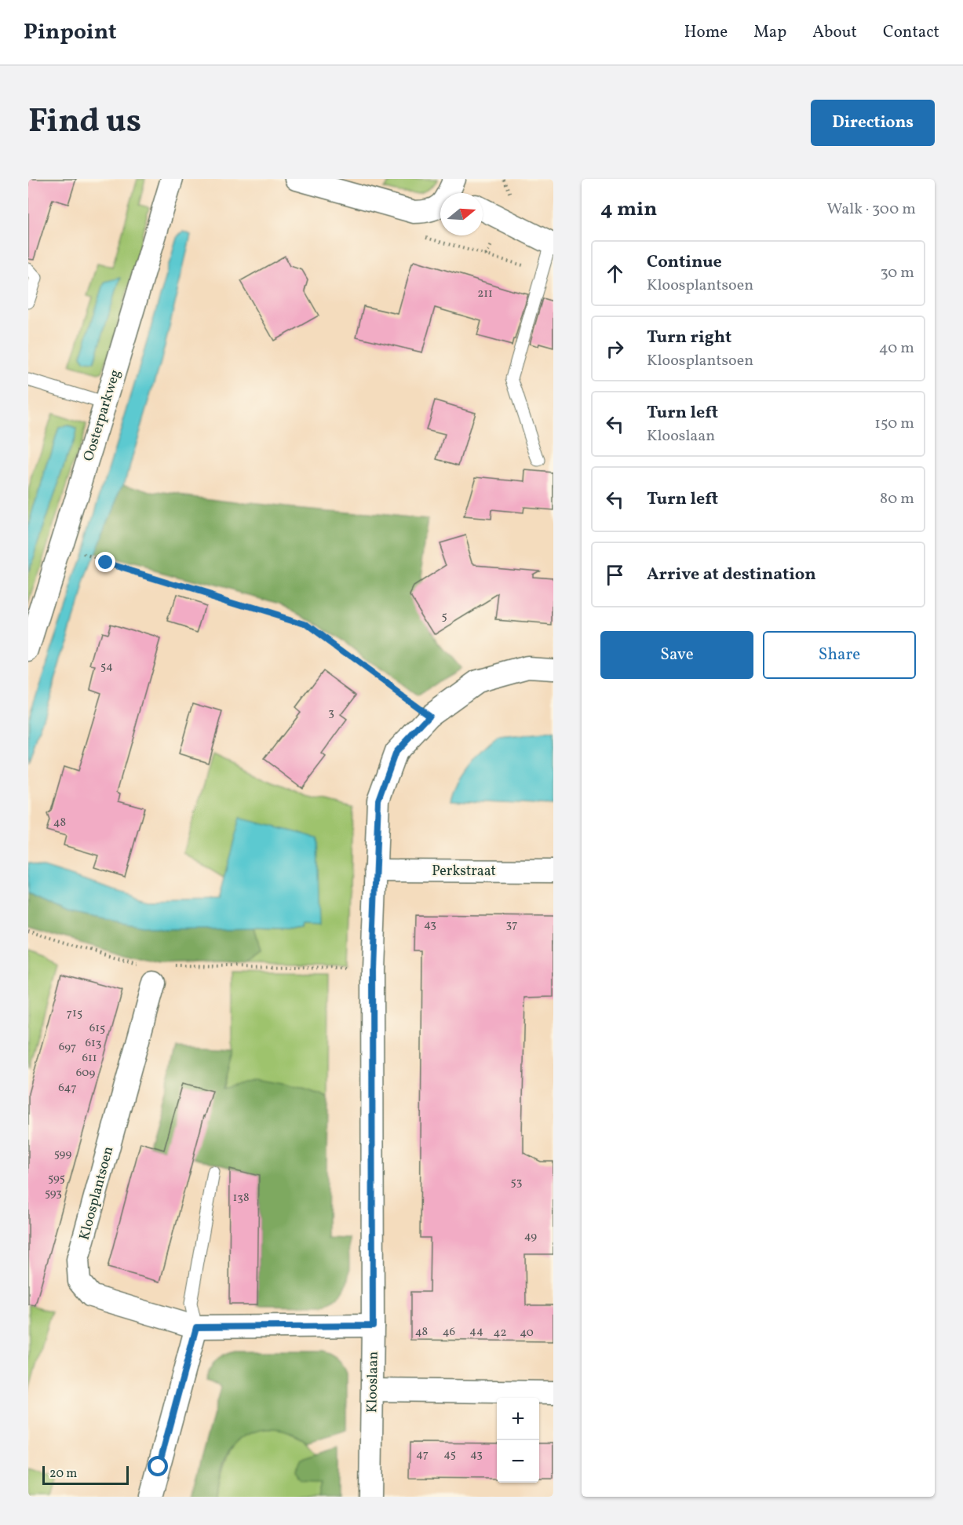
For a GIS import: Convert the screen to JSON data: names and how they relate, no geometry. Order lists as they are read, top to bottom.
{
  "streets": {
    "street": [
      "Oosterparkweg",
      "Perkstraat",
      "Kloosplantsoen",
      "Klooslaan"
    ]
  },
  "crossings": [
    ["Perkstraat", "Klooslaan"],
    ["Kloosplantsoen", "Klooslaan"]
  ],
  "house_numbers": [
    "211",
    "5",
    "54",
    "3",
    "48",
    "43",
    "37",
    "715",
    "615",
    "613",
    "697",
    "611",
    "609",
    "647",
    "599",
    "595",
    "53",
    "593",
    "138",
    "49",
    "44",
    "48",
    "46",
    "42",
    "40",
    "47",
    "45",
    "43"
  ],
  "scale_bar": "20 m",
  "north": "right",
  "page": {
    "header": "Pinpoint",
    "nav": [
      "Home",
      "Map",
      "About",
      "Contact"
    ],
    "title": "Find us",
    "buttons": [
      "Directions",
      ["Save", "Share"]
    ],
    "heading": ["4 min", "Walk · 300 m"],
    "list": [
      ["Continue", "Kloosplantsoen", "30 m"],
      ["Turn right", "Kloosplantsoen", "40 m"],
      ["Turn left", "Klooslaan", "150 m"],
      ["Turn left", "80 m"],
      "Arrive at destination"
    ],
    "map_buttons": ["+", "−"],
    "scale": "20 m"
  }
}
